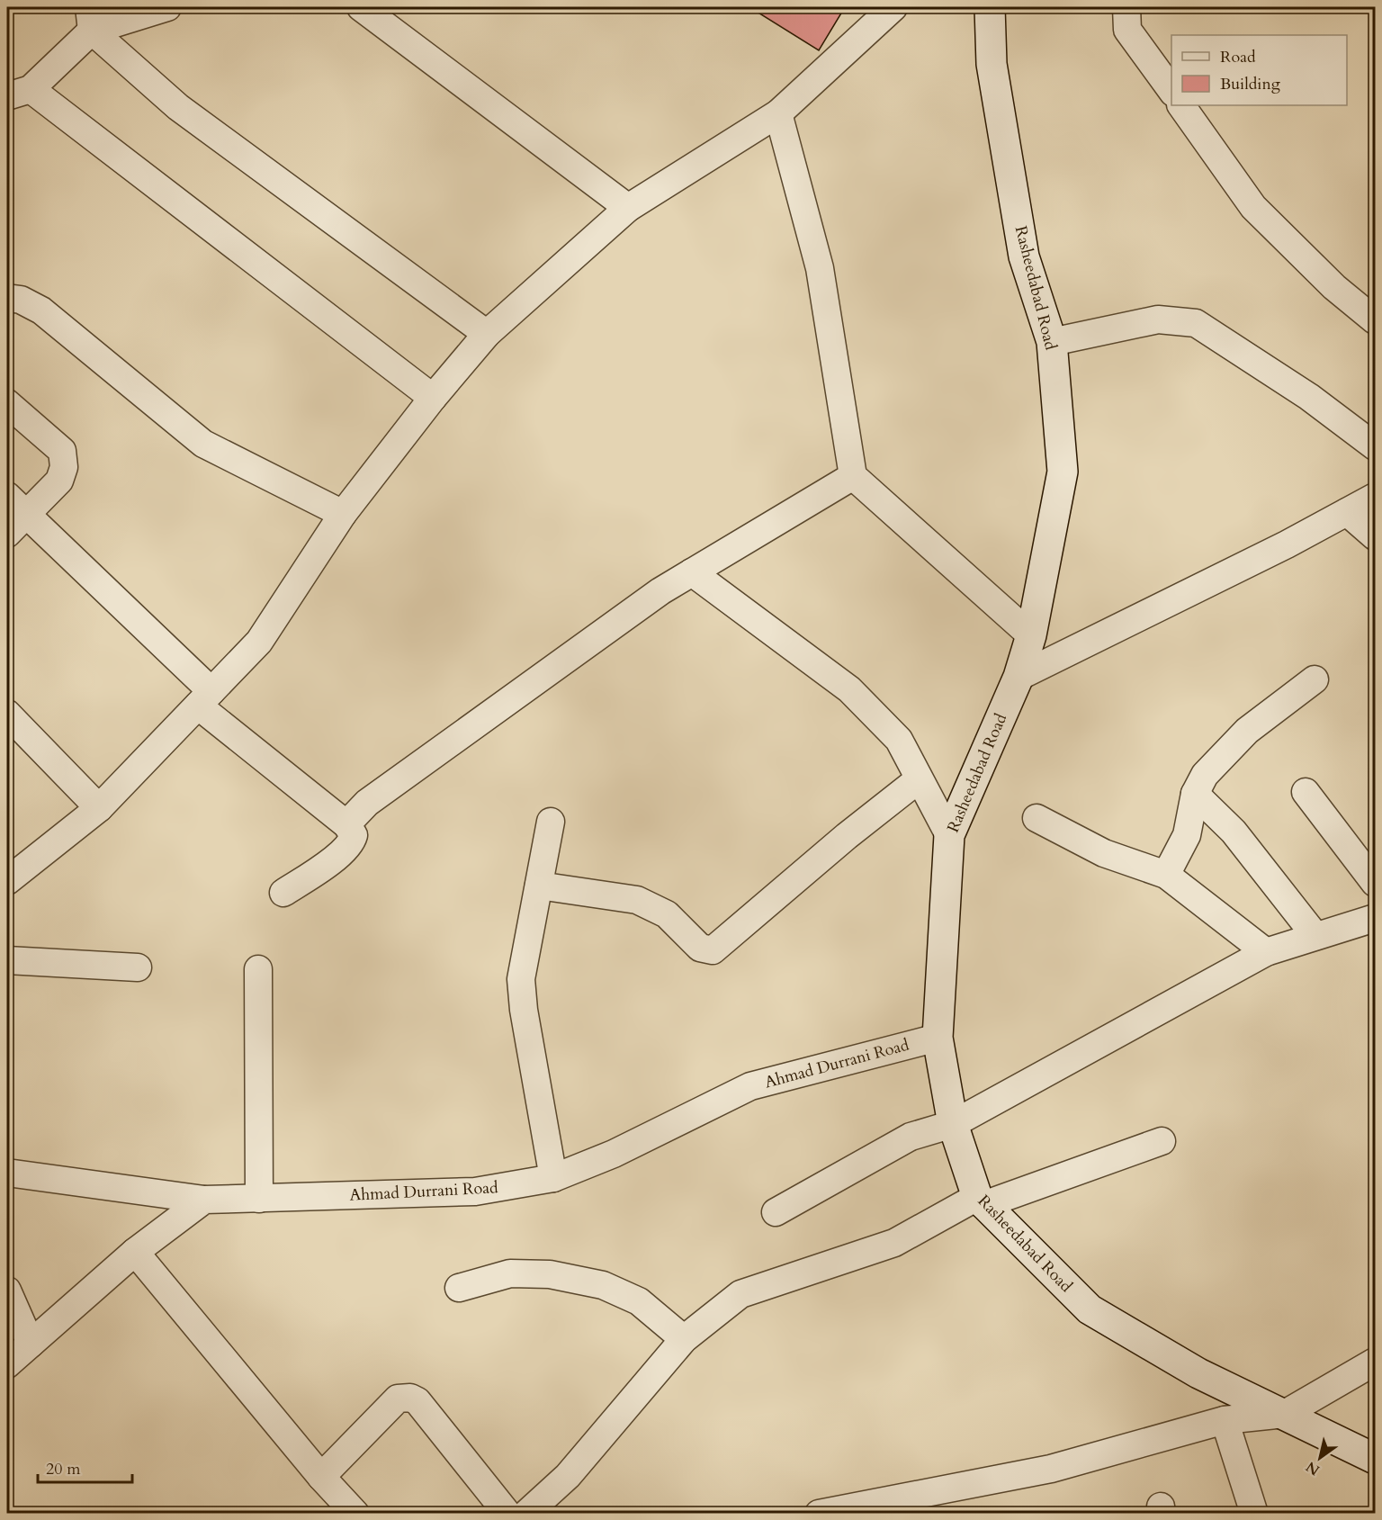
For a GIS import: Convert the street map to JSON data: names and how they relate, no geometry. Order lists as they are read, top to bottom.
{
  "streets": {
    "main road": ["Rasheedabad Road"],
    "street": ["Ahmad Durrani Road"]
  },
  "crossings": [
    ["Rasheedabad Road", "Ahmad Durrani Road"]
  ],
  "legend": ["Road", "Building"],
  "scale_bar": "20 m",
  "north": "bottom left"
}
